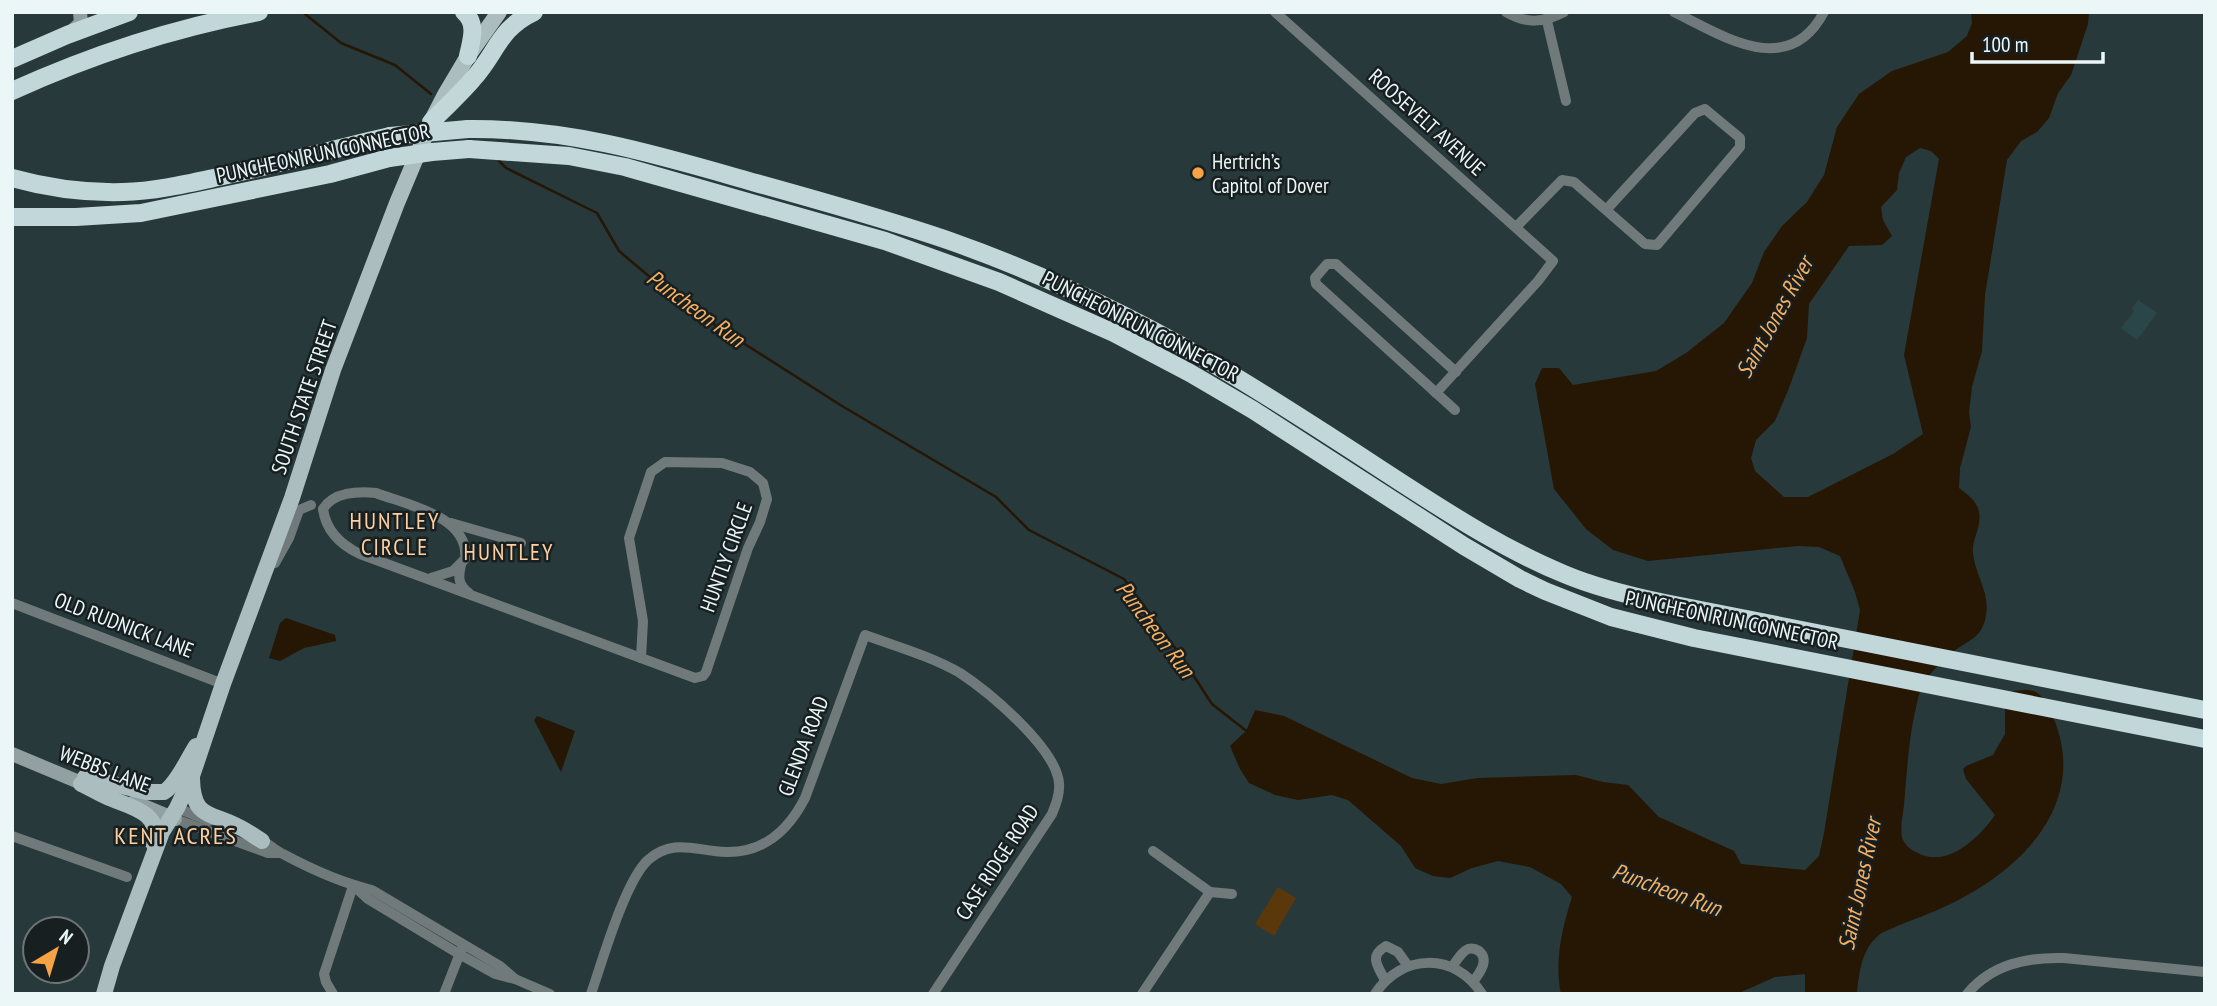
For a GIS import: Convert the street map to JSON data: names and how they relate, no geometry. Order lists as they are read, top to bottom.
{
  "streets": {
    "highway": ["PUNCHEON RUN CONNECTOR"],
    "main road": ["SOUTH STATE STREET"],
    "street": [
      "ROOSEVELT AVENUE",
      "HUNTLY CIRCLE",
      "OLD RUDNICK LANE",
      "GLENDA ROAD",
      "WEBBS LANE",
      "CASE RIDGE ROAD"
    ]
  },
  "crossings": [
    ["SOUTH STATE STREET", "OLD RUDNICK LANE"],
    ["SOUTH STATE STREET", "WEBBS LANE"],
    ["GLENDA ROAD", "CASE RIDGE ROAD"]
  ],
  "districts": ["HUNTLEY CIRCLE", "HUNTLEY", "KENT ACRES"],
  "water": ["Puncheon Run", "Saint Jones River"],
  "places": ["Hertrich’s Capitol of Dover"],
  "scale_bar": "100 m",
  "north": "top right"
}
